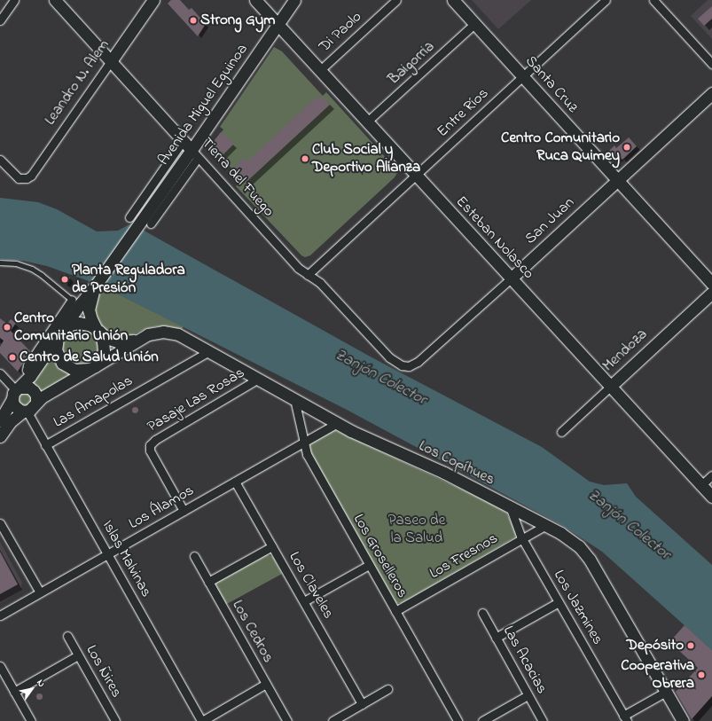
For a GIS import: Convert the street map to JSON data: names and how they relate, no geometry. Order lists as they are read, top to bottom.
{
  "streets": {
    "main road": [
      "Leandro N. Alem",
      "Santa Cruz",
      "Avenida Miguel Eguinoa",
      "Tierra del Fuego",
      "San Juan",
      "Esteban Nolasco",
      "Mendoza",
      "Los Copíhues"
    ],
    "street": [
      "Di Paolo",
      "Baigorria",
      "Entre Ríos",
      "Pasaje Las Rosas",
      "Las Amapolas",
      "Los Álamos",
      "Los Groselleros",
      "Los Fresnos",
      "Islas Malvinas",
      "Los Claveles",
      "Los Jazmines",
      "Los Cedros",
      "Las Acacias",
      "Los Ñires"
    ]
  },
  "crossings": [
    ["Di Paolo", "Esteban Nolasco"],
    ["Baigorria", "Santa Cruz"],
    ["Baigorria", "Esteban Nolasco"],
    ["Leandro N. Alem", "Tierra del Fuego"],
    ["Santa Cruz", "Entre Ríos"],
    ["Santa Cruz", "San Juan"],
    ["Avenida Miguel Eguinoa", "Tierra del Fuego"],
    ["Avenida Miguel Eguinoa", "Esteban Nolasco"],
    ["Entre Ríos", "Tierra del Fuego"],
    ["Entre Ríos", "Esteban Nolasco"],
    ["Tierra del Fuego", "San Juan"],
    ["San Juan", "Esteban Nolasco"],
    ["Esteban Nolasco", "Mendoza"],
    ["Pasaje Las Rosas", "Los Copíhues"],
    ["Pasaje Las Rosas", "Los Álamos"],
    ["Las Amapolas", "Los Copíhues"],
    ["Las Amapolas", "Islas Malvinas"],
    ["Los Copíhues", "Los Álamos"],
    ["Los Copíhues", "Los Groselleros"],
    ["Los Copíhues", "Los Fresnos"],
    ["Los Copíhues", "Los Jazmines"],
    ["Los Álamos", "Los Groselleros"],
    ["Los Álamos", "Islas Malvinas"],
    ["Los Álamos", "Los Claveles"],
    ["Los Groselleros", "Los Fresnos"],
    ["Los Fresnos", "Los Jazmines"]
  ],
  "water": ["Zanjón Colector"],
  "parks": ["Paseo de la Salud"],
  "places": [
    "Strong Gym",
    "Centro Comunitario Ruca Quimey",
    "Club Social y Deportivo Alianza",
    "Planta Reguladora de Presión",
    "Centro Comunitario Unión",
    "Centro de Salud Unión",
    "Depósito",
    "Cooperativa Obrera"
  ],
  "north": "top right"
}
